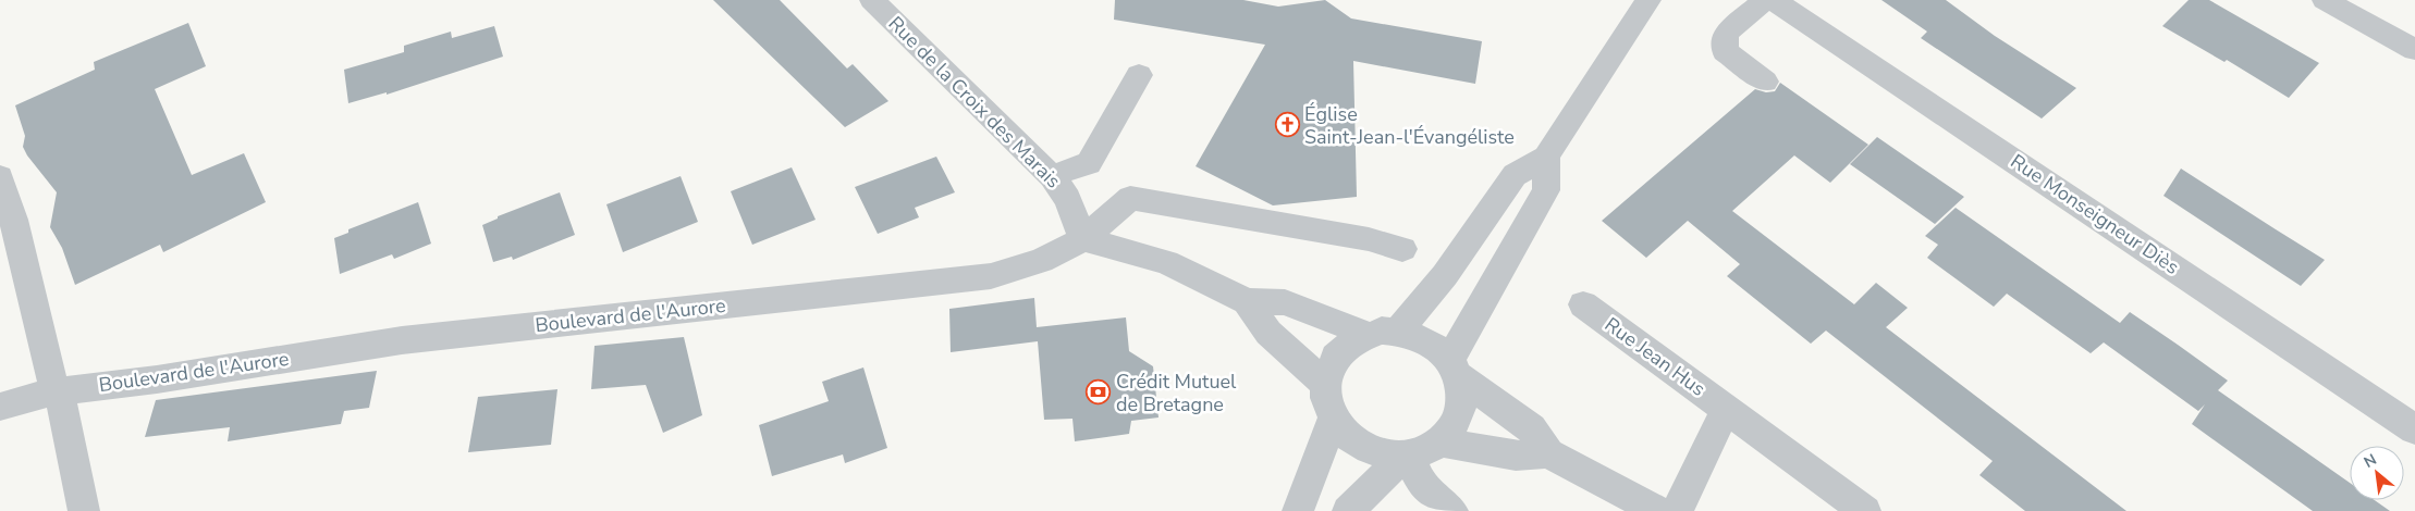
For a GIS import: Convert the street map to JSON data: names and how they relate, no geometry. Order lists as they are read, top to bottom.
{
  "streets": {
    "street": [
      "Rue de la Croix des Marais",
      "Rue Monseigneur Diès",
      "Boulevard de l'Aurore",
      "Rue Jean Hus"
    ]
  },
  "crossings": [
    ["Rue de la Croix des Marais", "Boulevard de l'Aurore"]
  ],
  "places": {
    "church": ["Église Saint-Jean-l'Évangéliste"],
    "bank": ["Crédit Mutuel de Bretagne"]
  },
  "north": "top left"
}
